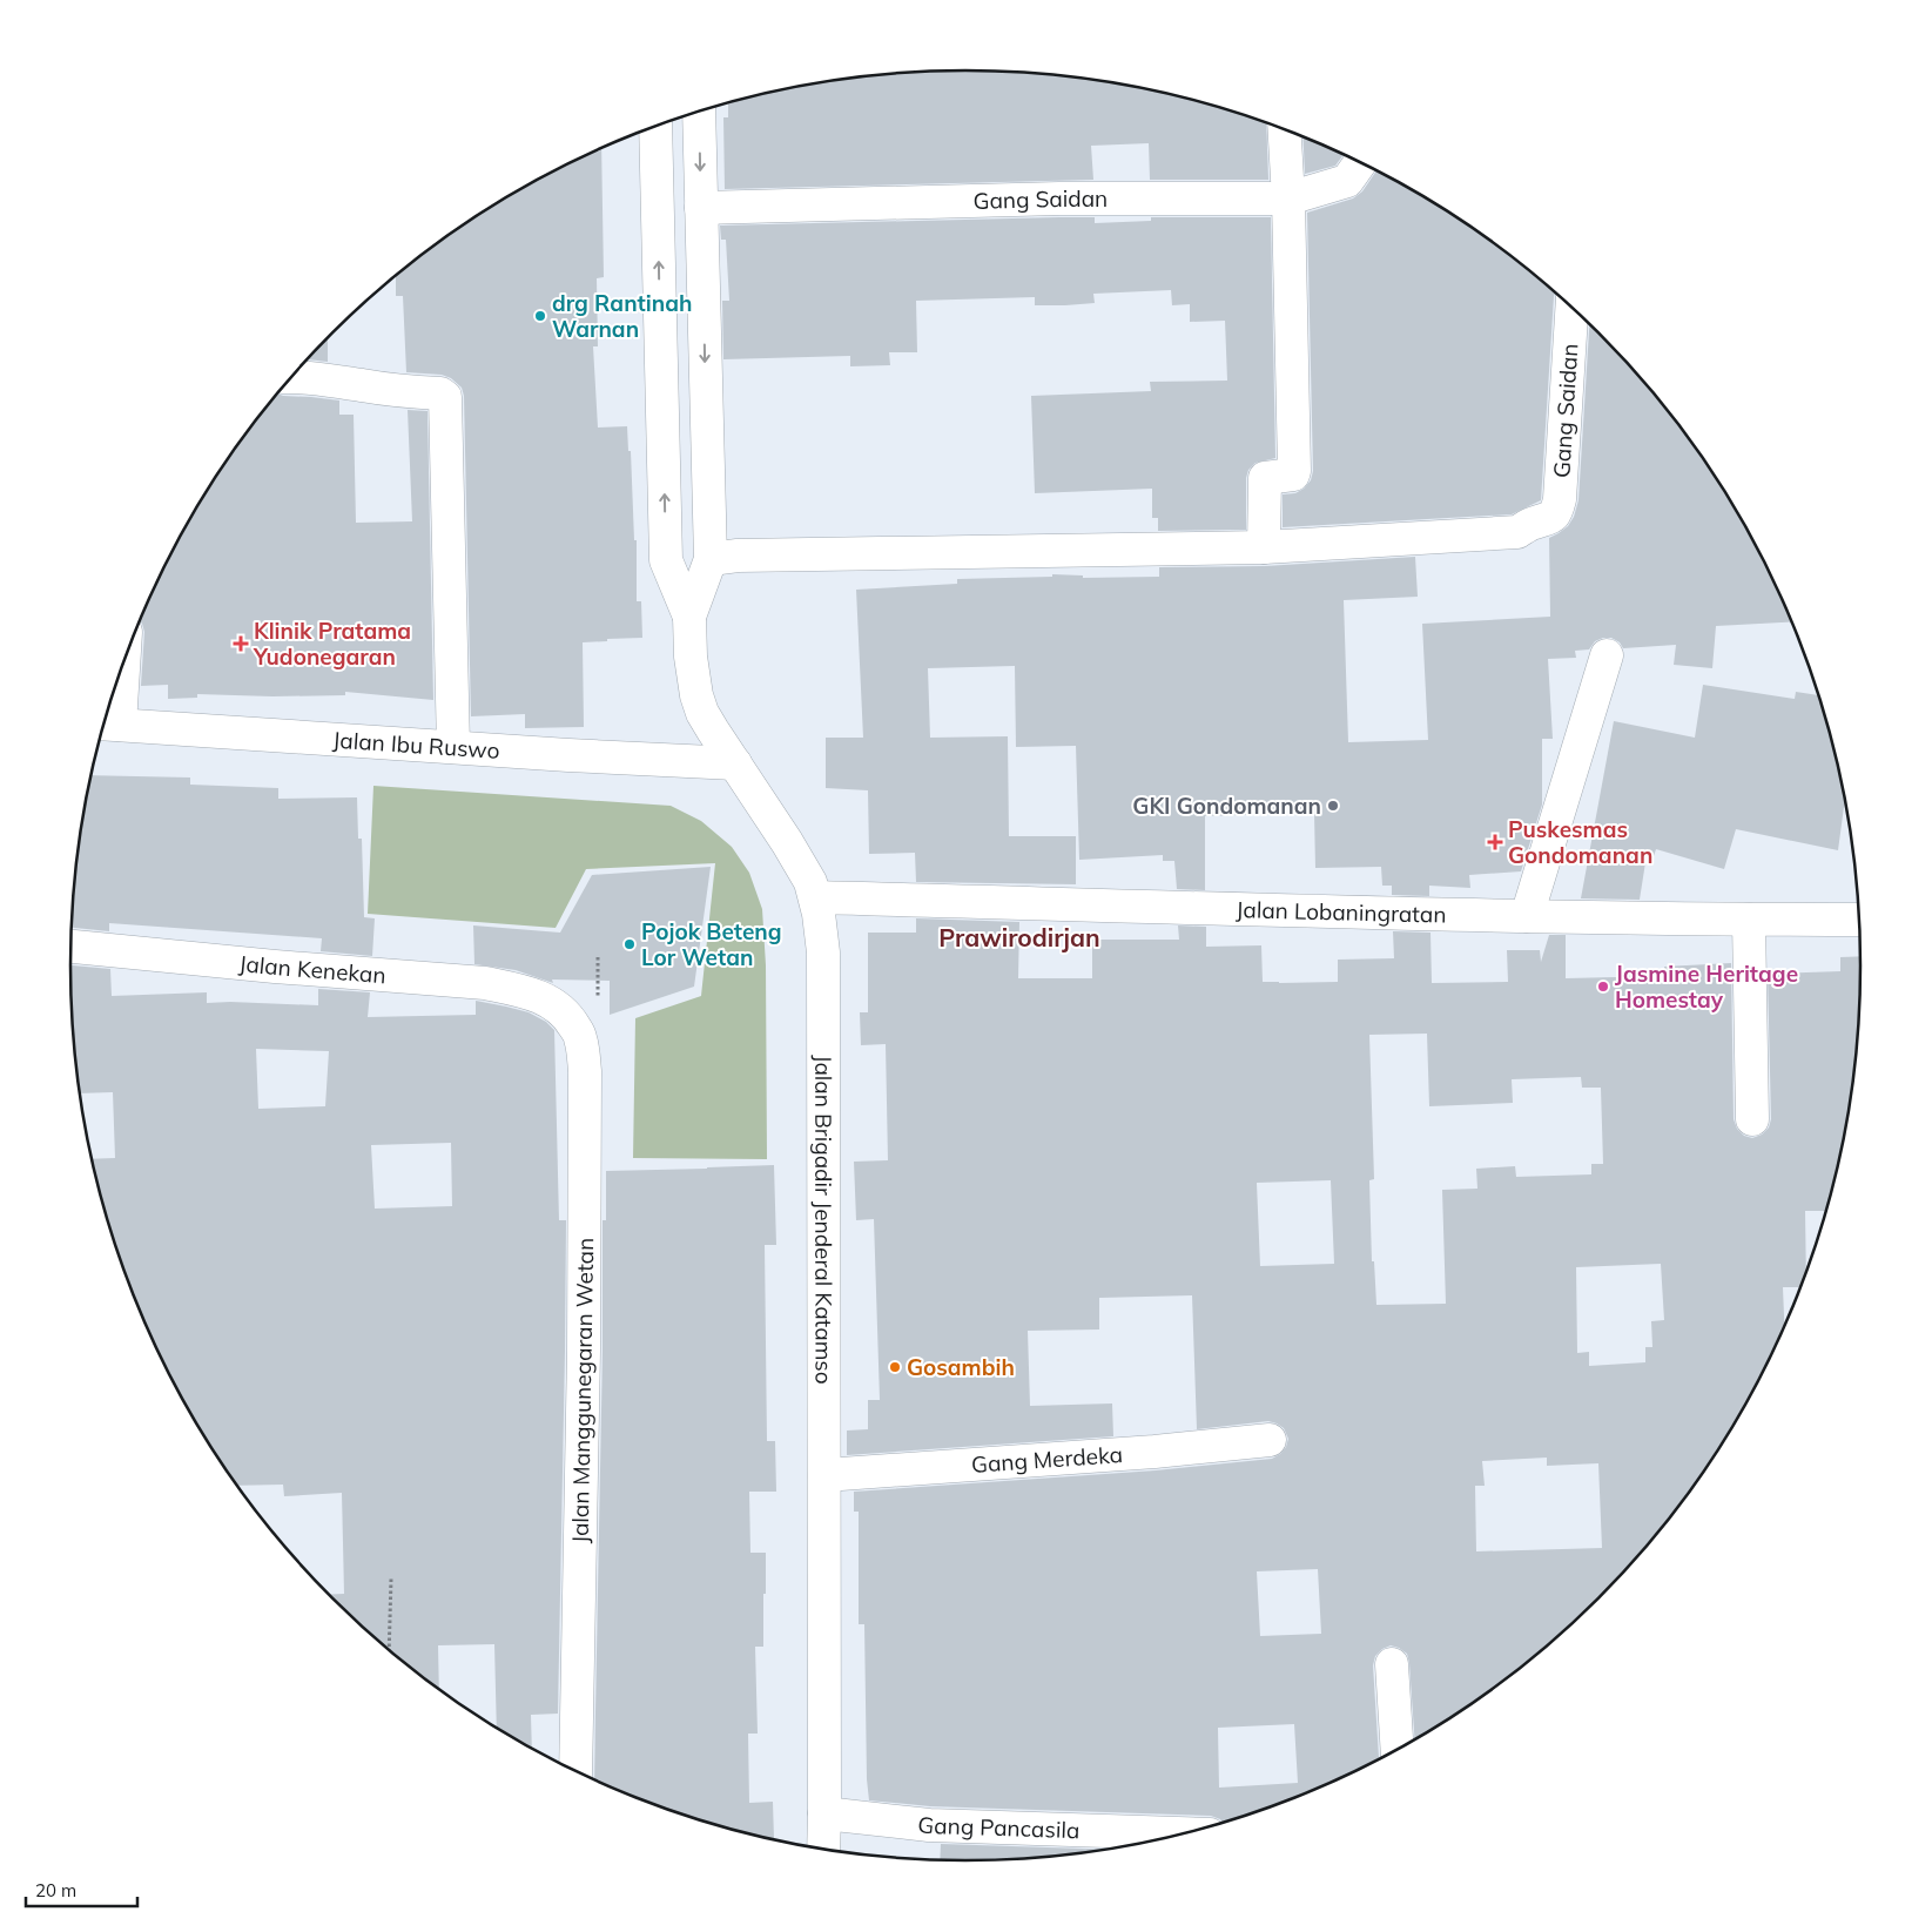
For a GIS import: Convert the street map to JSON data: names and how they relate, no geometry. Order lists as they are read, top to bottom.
{
  "streets": {
    "street": [
      "Gang Saidan",
      "Jalan Ibu Ruswo",
      "Jalan Lobaningratan",
      "Jalan Kenekan",
      "Jalan Brigadir Jenderal Katamso",
      "Jalan Manggunegaran Wetan",
      "Gang Merdeka",
      "Gang Pancasila"
    ]
  },
  "crossings": [
    ["Gang Saidan", "Jalan Brigadir Jenderal Katamso"],
    ["Jalan Ibu Ruswo", "Jalan Brigadir Jenderal Katamso"],
    ["Jalan Lobaningratan", "Jalan Brigadir Jenderal Katamso"],
    ["Jalan Kenekan", "Jalan Manggunegaran Wetan"],
    ["Jalan Brigadir Jenderal Katamso", "Gang Merdeka"],
    ["Jalan Brigadir Jenderal Katamso", "Gang Pancasila"]
  ],
  "districts": ["Prawirodirjan"],
  "places": {
    "other": [
      "drg Rantinah Warnan",
      "GKI Gondomanan",
      "Pojok Beteng Lor Wetan",
      "Jasmine Heritage Homestay",
      "Gosambih"
    ],
    "health": ["Klinik Pratama Yudonegaran", "Puskesmas Gondomanan"]
  },
  "scale_bar": "20 m"
}
